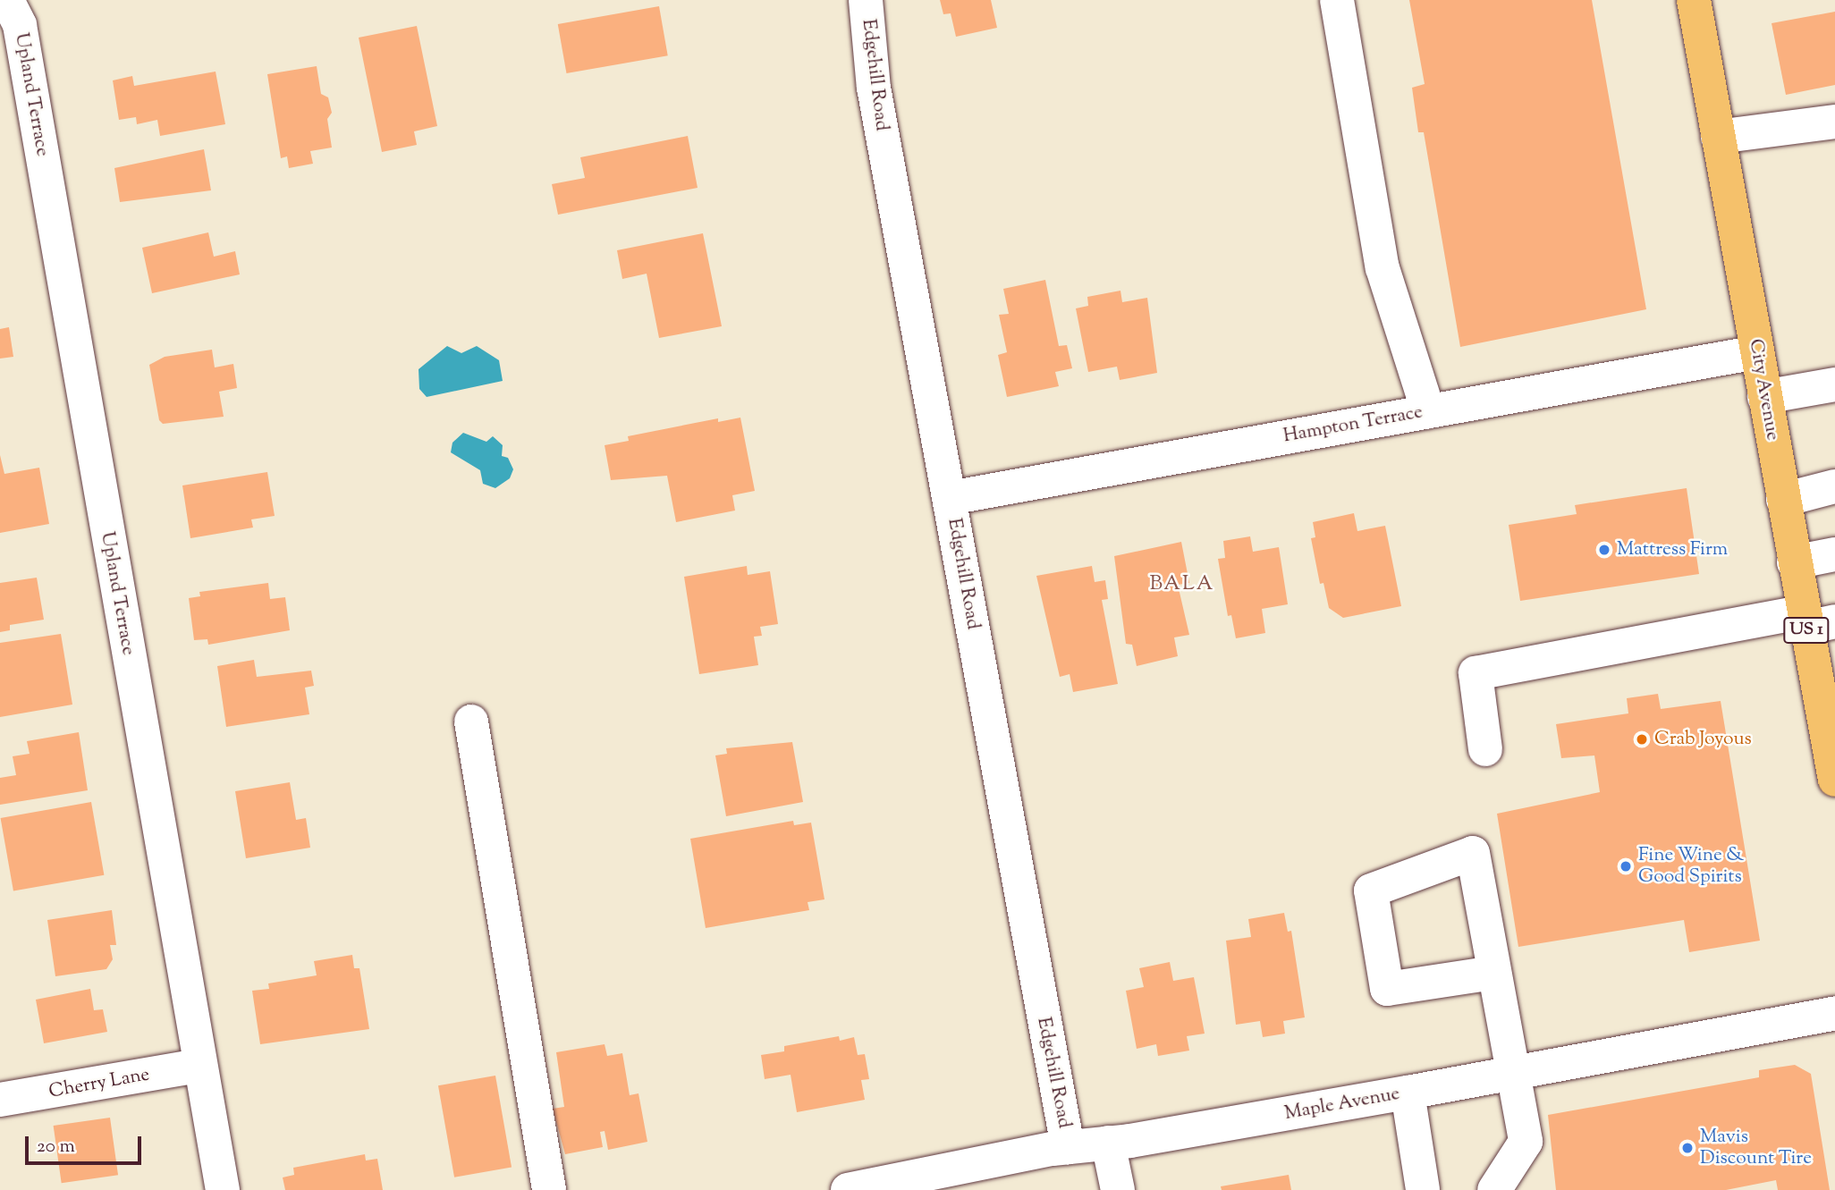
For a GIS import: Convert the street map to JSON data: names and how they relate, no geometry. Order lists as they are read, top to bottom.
{
  "streets": {
    "highway": ["City Avenue", "US 1"],
    "street": [
      "Edgehill Road",
      "Upland Terrace",
      "Hampton Terrace",
      "Cherry Lane",
      "Maple Avenue"
    ]
  },
  "crossings": [
    ["Edgehill Road", "Hampton Terrace"],
    ["Edgehill Road", "Maple Avenue"],
    ["Upland Terrace", "Cherry Lane"],
    ["City Avenue", "Hampton Terrace"]
  ],
  "districts": ["BALA"],
  "places": [
    "Mattress Firm",
    "Crab Joyous",
    "Fine Wine & Good Spirits",
    "Mavis Discount Tire"
  ],
  "scale_bar": "20 m"
}
